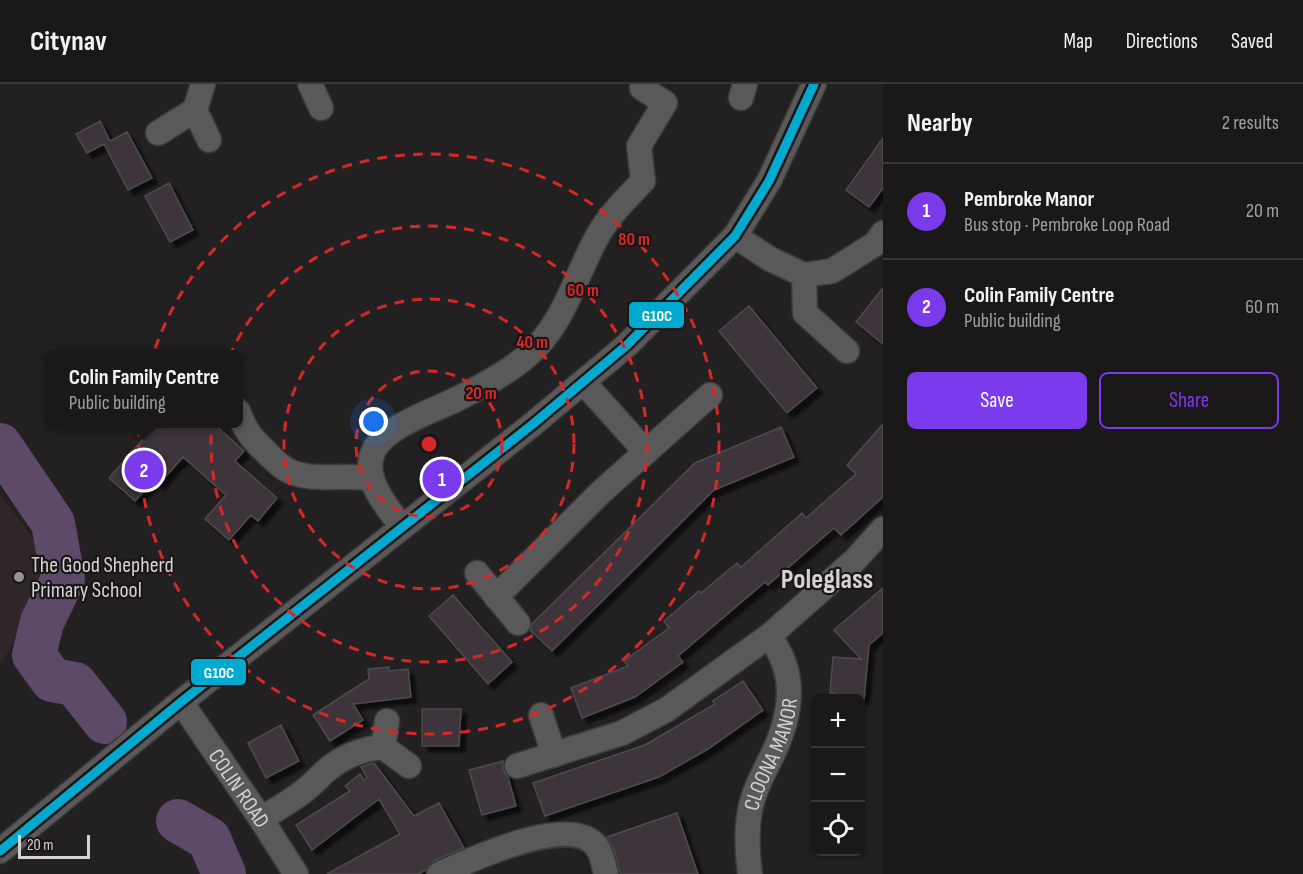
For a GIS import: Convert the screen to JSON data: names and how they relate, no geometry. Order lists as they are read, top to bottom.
{
  "streets": {
    "street": ["CLOONA MANOR", "COLIN ROAD"]
  },
  "districts": ["Poleglass"],
  "places": ["The Good Shepherd Primary School"],
  "lines": ["transit line G10C"],
  "scale_bar": "20 m",
  "page": {
    "header": "Citynav",
    "nav": ["Map", "Directions", "Saved"],
    "heading": ["Nearby", "2 results"],
    "list": [
      {
        "mark": "1",
        "name": "Pembroke Manor",
        "note": "Bus stop · Pembroke Loop Road",
        "value": "20 m"
      },
      {
        "mark": "2",
        "name": "Colin Family Centre",
        "note": "Public building",
        "value": "60 m"
      }
    ],
    "popup": ["Colin Family Centre", "Public building"],
    "buttons": ["Save", "Share"],
    "pins": ["2", "1"],
    "map_buttons": ["+", "−"],
    "scale": "20 m"
  },
  "rings": [
    "80 m",
    "60 m",
    "40 m",
    "20 m"
  ]
}
